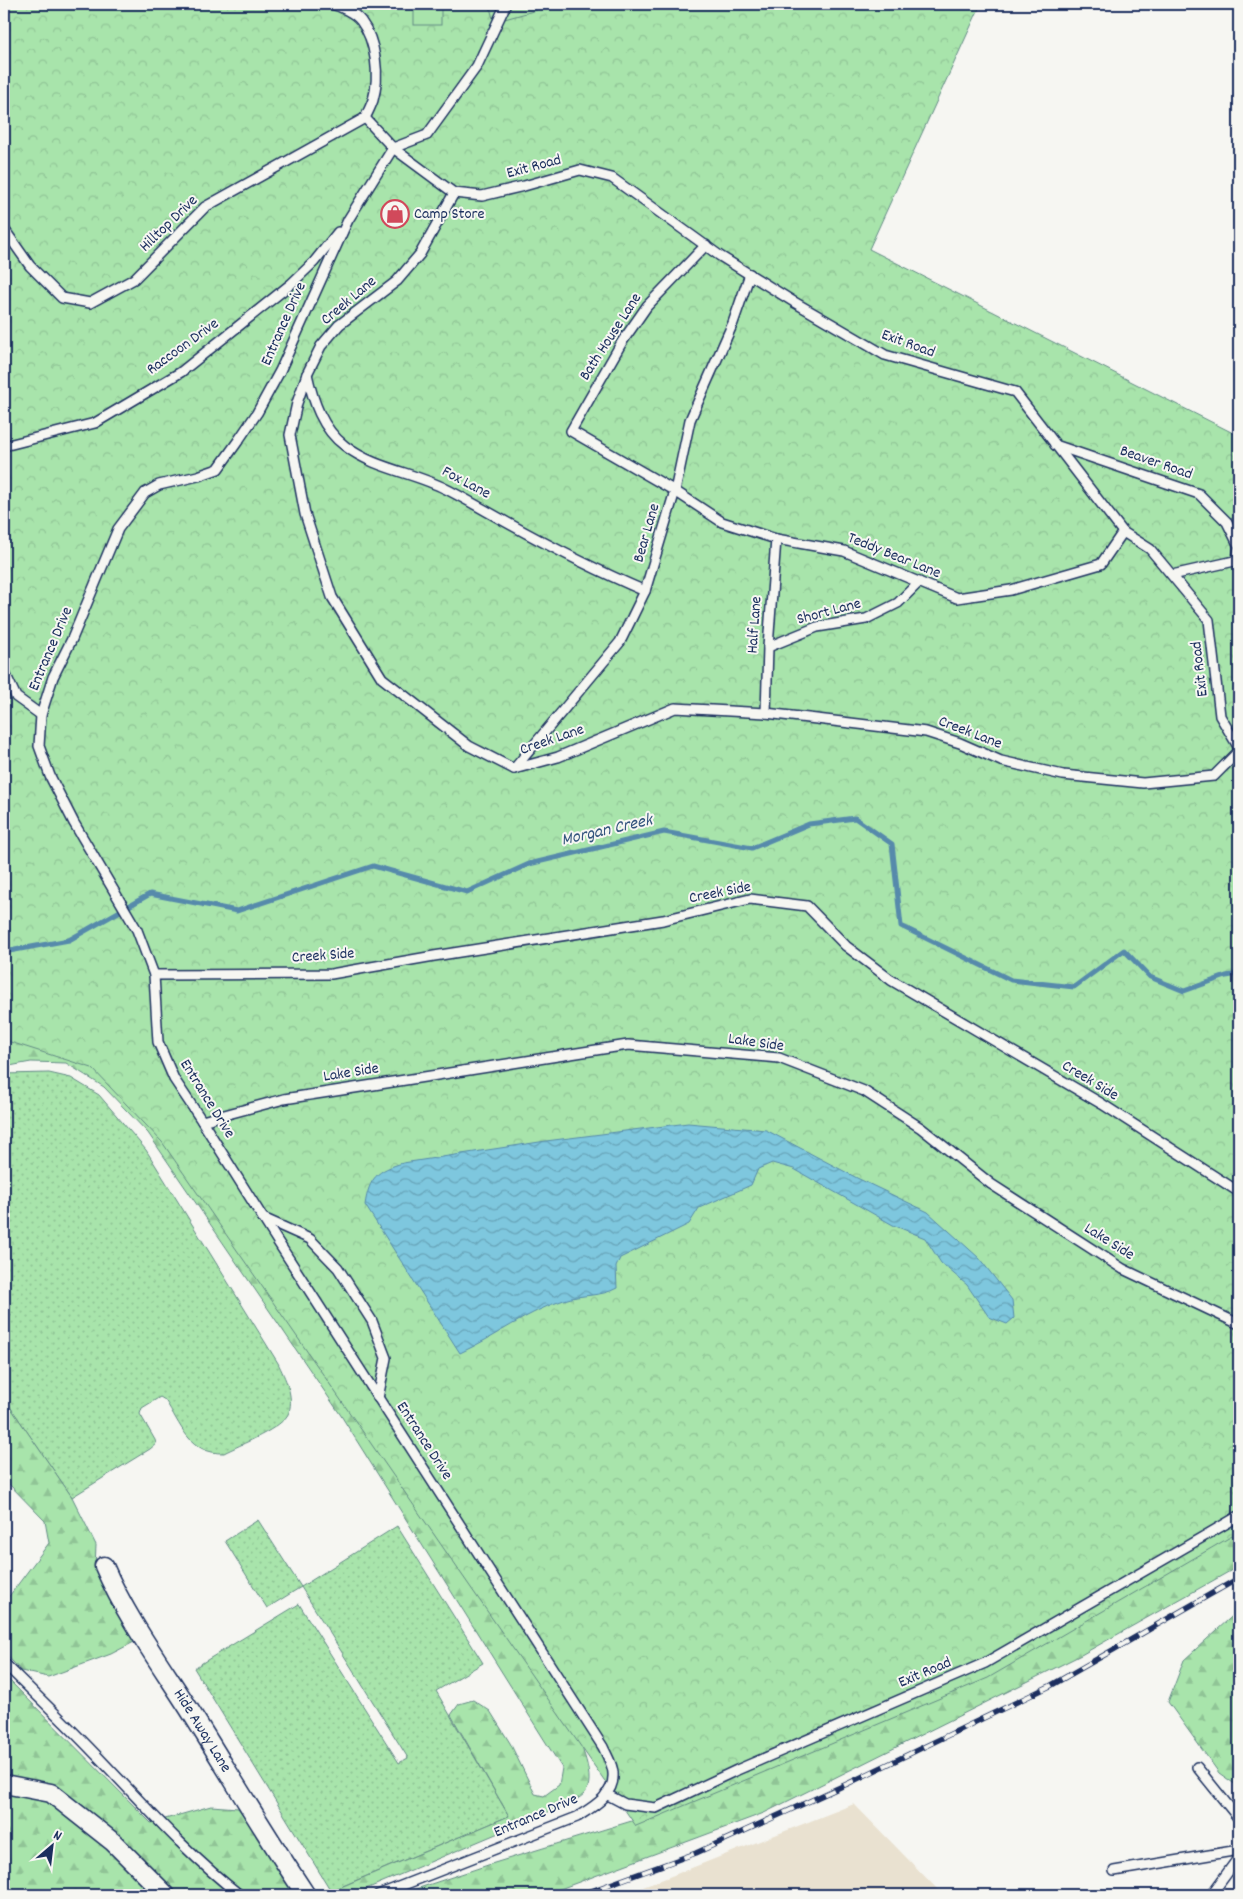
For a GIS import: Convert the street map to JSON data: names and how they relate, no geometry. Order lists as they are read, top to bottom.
{
  "streets": {
    "street": ["Hide Away Lane"],
    "lane": [
      "Exit Road",
      "Hilltop Drive",
      "Creek Lane",
      "Entrance Drive",
      "Bath House Lane",
      "Raccoon Drive",
      "Beaver Road",
      "Fox Lane",
      "Bear Lane",
      "Teddy Bear Lane",
      "Short Lane",
      "Half Lane",
      "Creek Side",
      "Lake Side"
    ]
  },
  "crossings": [
    ["Exit Road", "Creek Lane"],
    ["Exit Road", "Entrance Drive"],
    ["Exit Road", "Bath House Lane"],
    ["Exit Road", "Beaver Road"],
    ["Exit Road", "Bear Lane"],
    ["Exit Road", "Teddy Bear Lane"],
    ["Creek Lane", "Fox Lane"],
    ["Creek Lane", "Bear Lane"],
    ["Creek Lane", "Half Lane"],
    ["Entrance Drive", "Raccoon Drive"],
    ["Entrance Drive", "Creek Side"],
    ["Entrance Drive", "Lake Side"],
    ["Bath House Lane", "Teddy Bear Lane"],
    ["Fox Lane", "Bear Lane"],
    ["Bear Lane", "Teddy Bear Lane"],
    ["Teddy Bear Lane", "Short Lane"],
    ["Teddy Bear Lane", "Half Lane"],
    ["Short Lane", "Half Lane"]
  ],
  "water": ["Morgan Creek"],
  "places": {
    "shop": ["Camp Store"]
  },
  "north": "top right"
}
